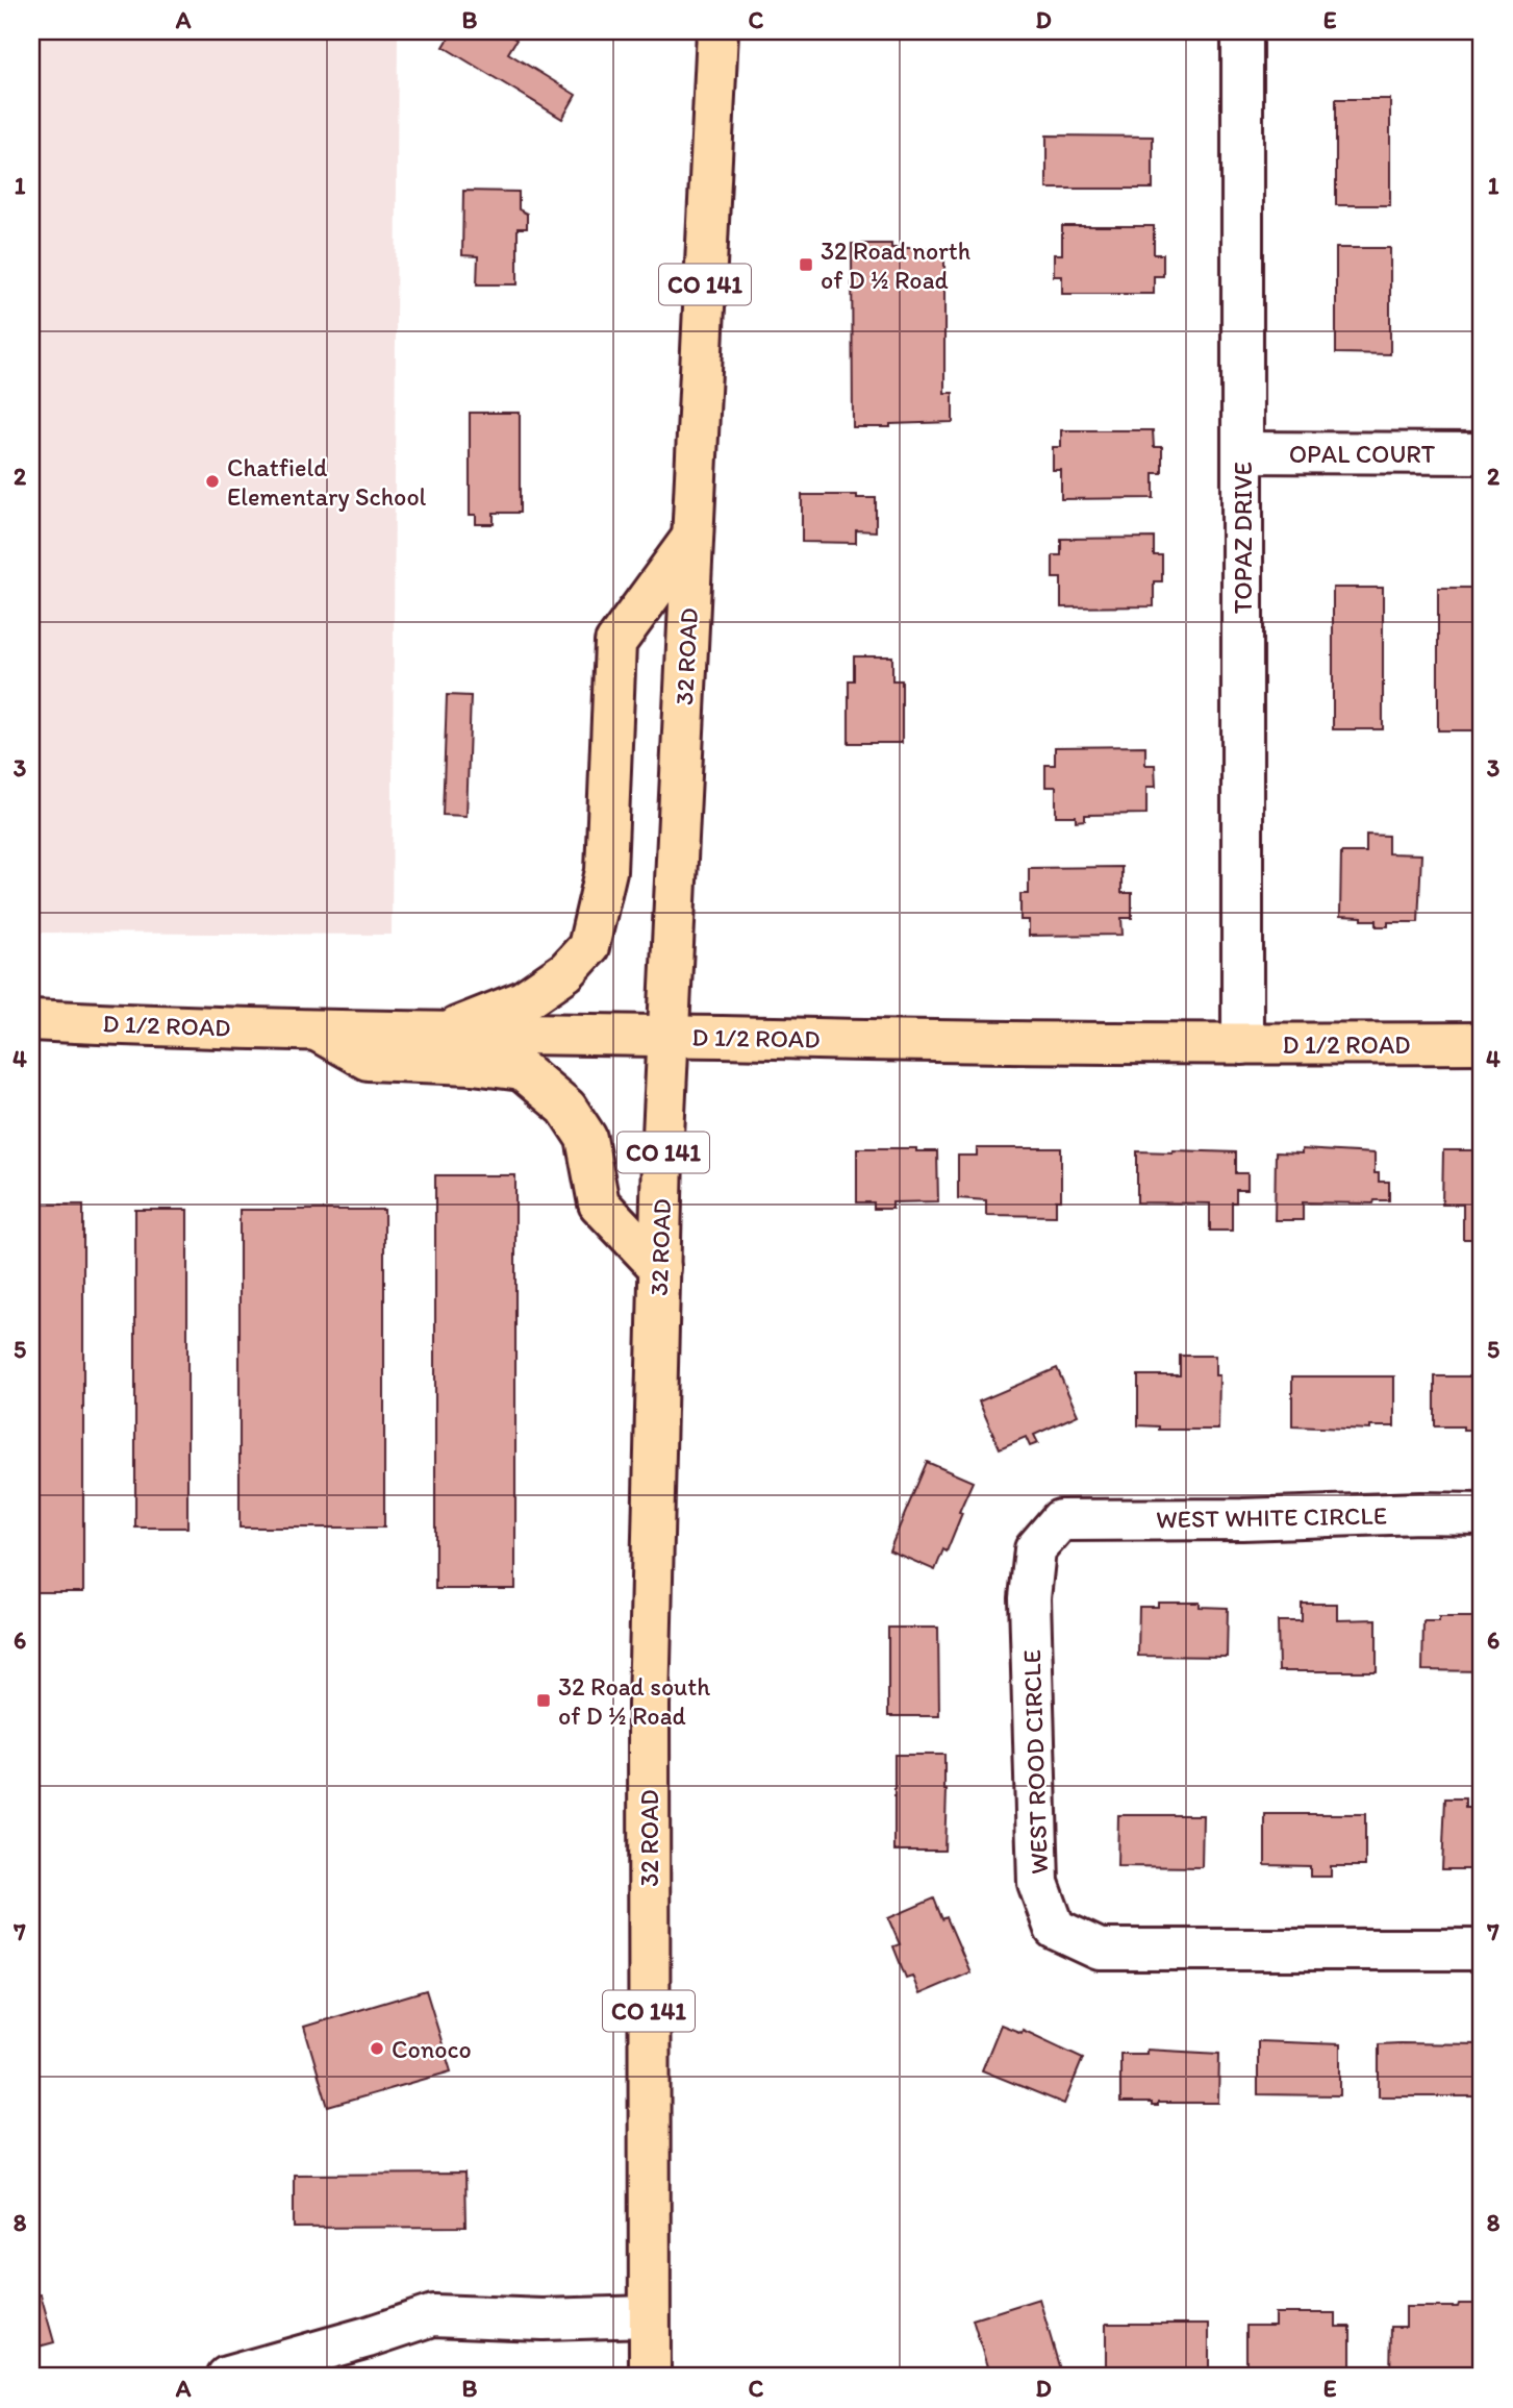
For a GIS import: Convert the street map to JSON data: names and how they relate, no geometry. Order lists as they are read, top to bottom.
{
  "streets": {
    "main road": ["CO 141", "32 ROAD", "D 1/2 ROAD"],
    "street": [
      "OPAL COURT",
      "TOPAZ DRIVE",
      "WEST WHITE CIRCLE",
      "WEST ROOD CIRCLE"
    ]
  },
  "crossings": [
    ["OPAL COURT", "TOPAZ DRIVE"],
    ["TOPAZ DRIVE", "D 1/2 ROAD"],
    ["32 ROAD", "D 1/2 ROAD"],
    ["WEST WHITE CIRCLE", "WEST ROOD CIRCLE"]
  ],
  "places": {
    "transit": ["32 Road north of D ½ Road", "32 Road south of D ½ Road"],
    "other": ["Chatfield Elementary School", "Conoco"]
  },
  "grid": {
    "columns": [
      "A",
      "B",
      "C",
      "D",
      "E"
    ],
    "rows": [
      "1",
      "2",
      "3",
      "4",
      "5",
      "6",
      "7",
      "8"
    ]
  }
}
